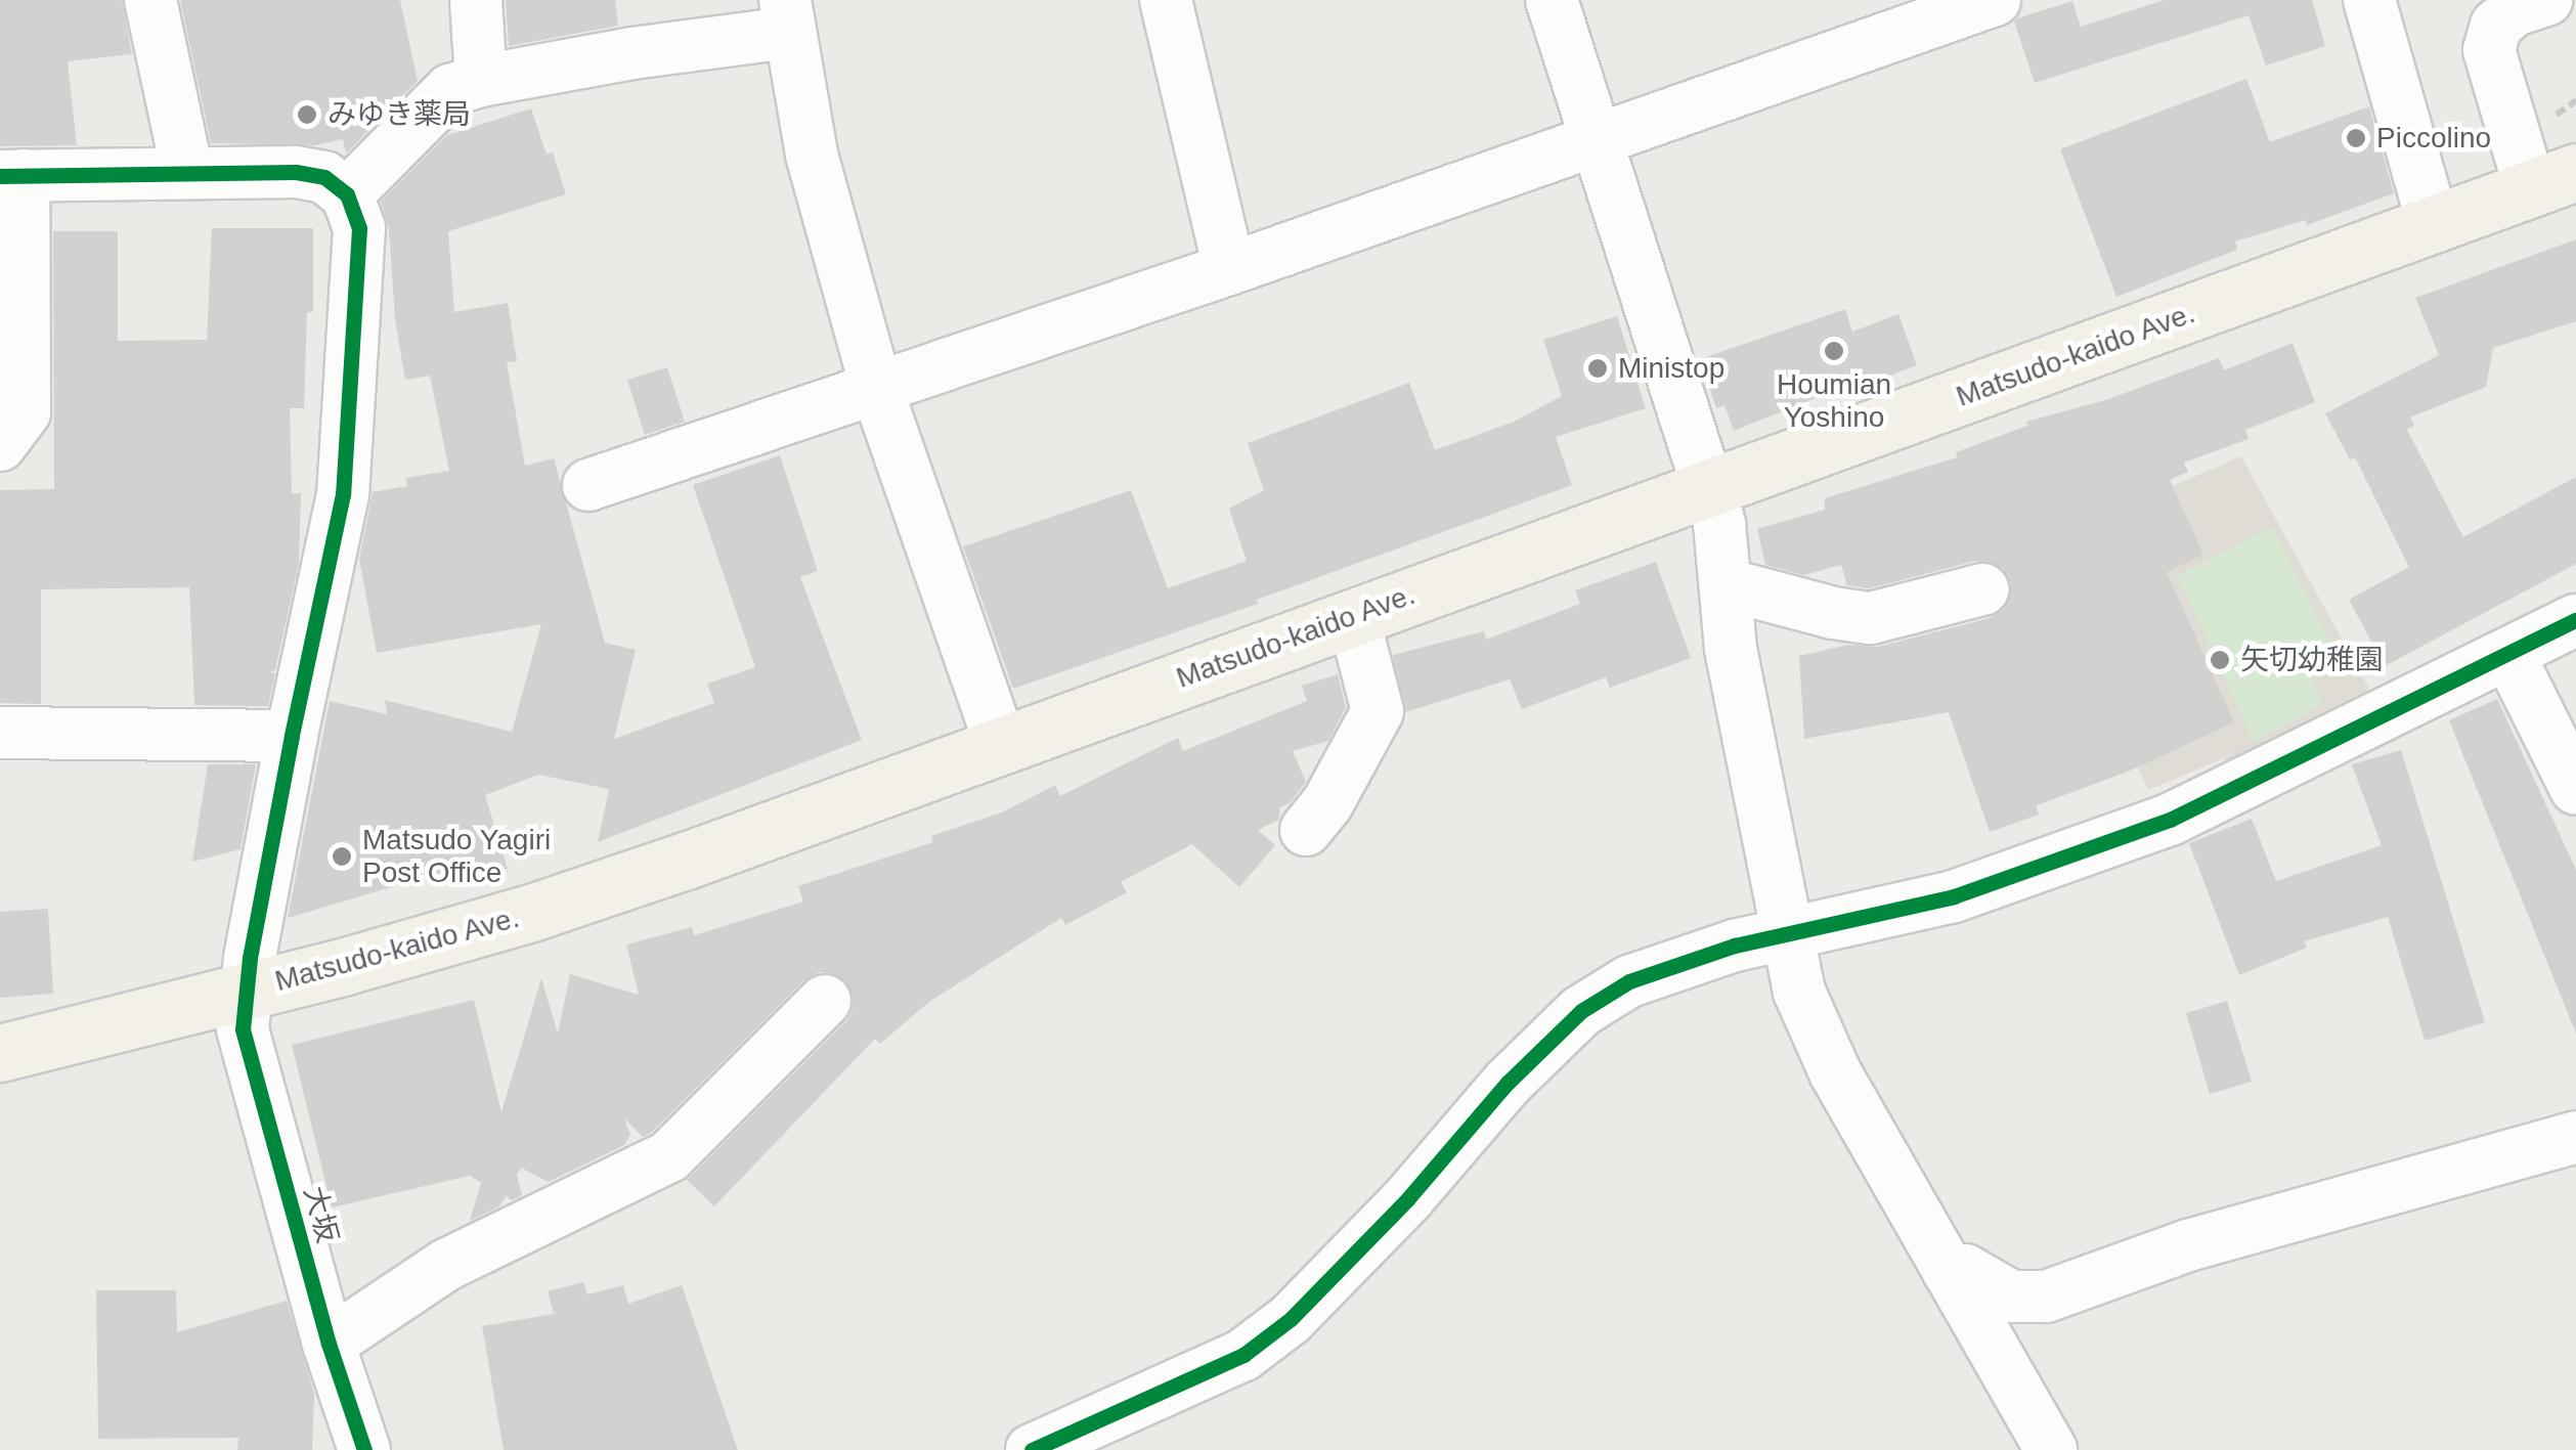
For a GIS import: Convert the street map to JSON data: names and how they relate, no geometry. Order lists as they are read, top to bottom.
{
  "streets": {
    "main road": ["Matsudo-kaido Ave."],
    "street": ["大坂"]
  },
  "crossings": [
    ["Matsudo-kaido Ave.", "大坂"]
  ],
  "places": [
    "みゆき薬局",
    "Piccolino",
    "Houmian Yoshino",
    "Ministop",
    "矢切幼稚園",
    "Matsudo Yagiri Post Office"
  ]
}
